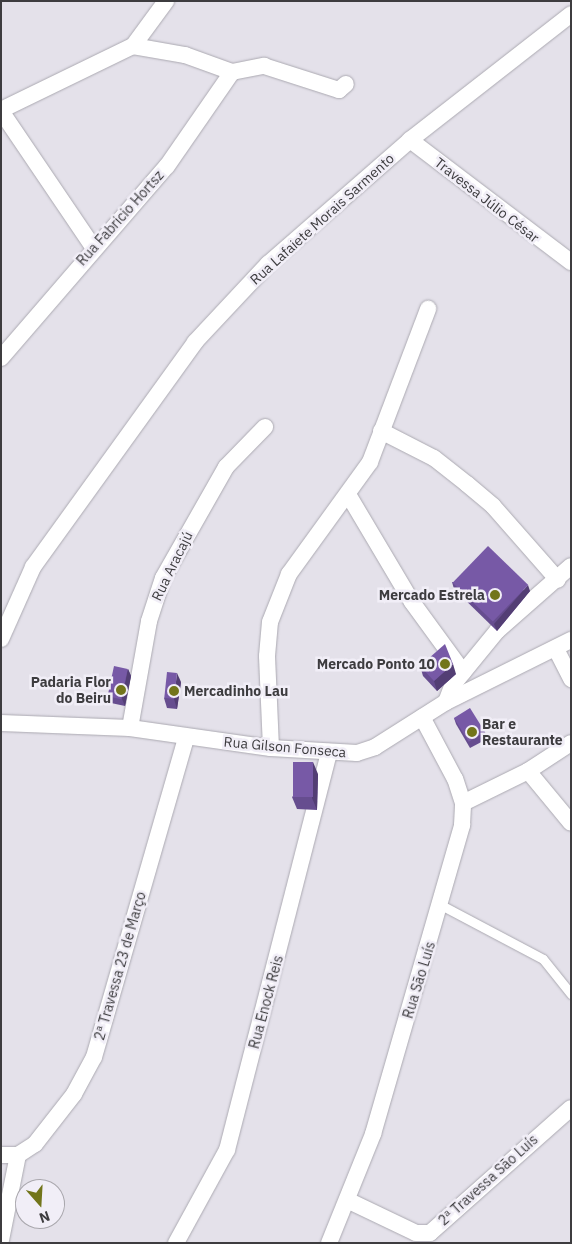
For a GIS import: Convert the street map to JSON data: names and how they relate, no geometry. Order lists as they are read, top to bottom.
{
  "streets": {
    "street": [
      "Travessa Júlio César",
      "Rua Fabricio Hortsz",
      "Rua Lafaiete Morais Sarmento",
      "Rua Aracajú",
      "Rua Gilson Fonseca",
      "2ª Travessa 23 de Março",
      "Rua São Luís",
      "Rua Enock Reis",
      "2ª Travessa São Luís"
    ]
  },
  "crossings": [
    ["Travessa Júlio César", "Rua Lafaiete Morais Sarmento"],
    ["Rua Aracajú", "Rua Gilson Fonseca"],
    ["Rua Gilson Fonseca", "2ª Travessa 23 de Março"],
    ["Rua Gilson Fonseca", "Rua Enock Reis"],
    ["Rua São Luís", "2ª Travessa São Luís"]
  ],
  "places": [
    "Mercado Estrela",
    "Mercado Ponto 10",
    "Padaria Flor do Beiru",
    "Mercadinho Lau",
    "Bar e Restaurante"
  ],
  "north": "bottom"
}
